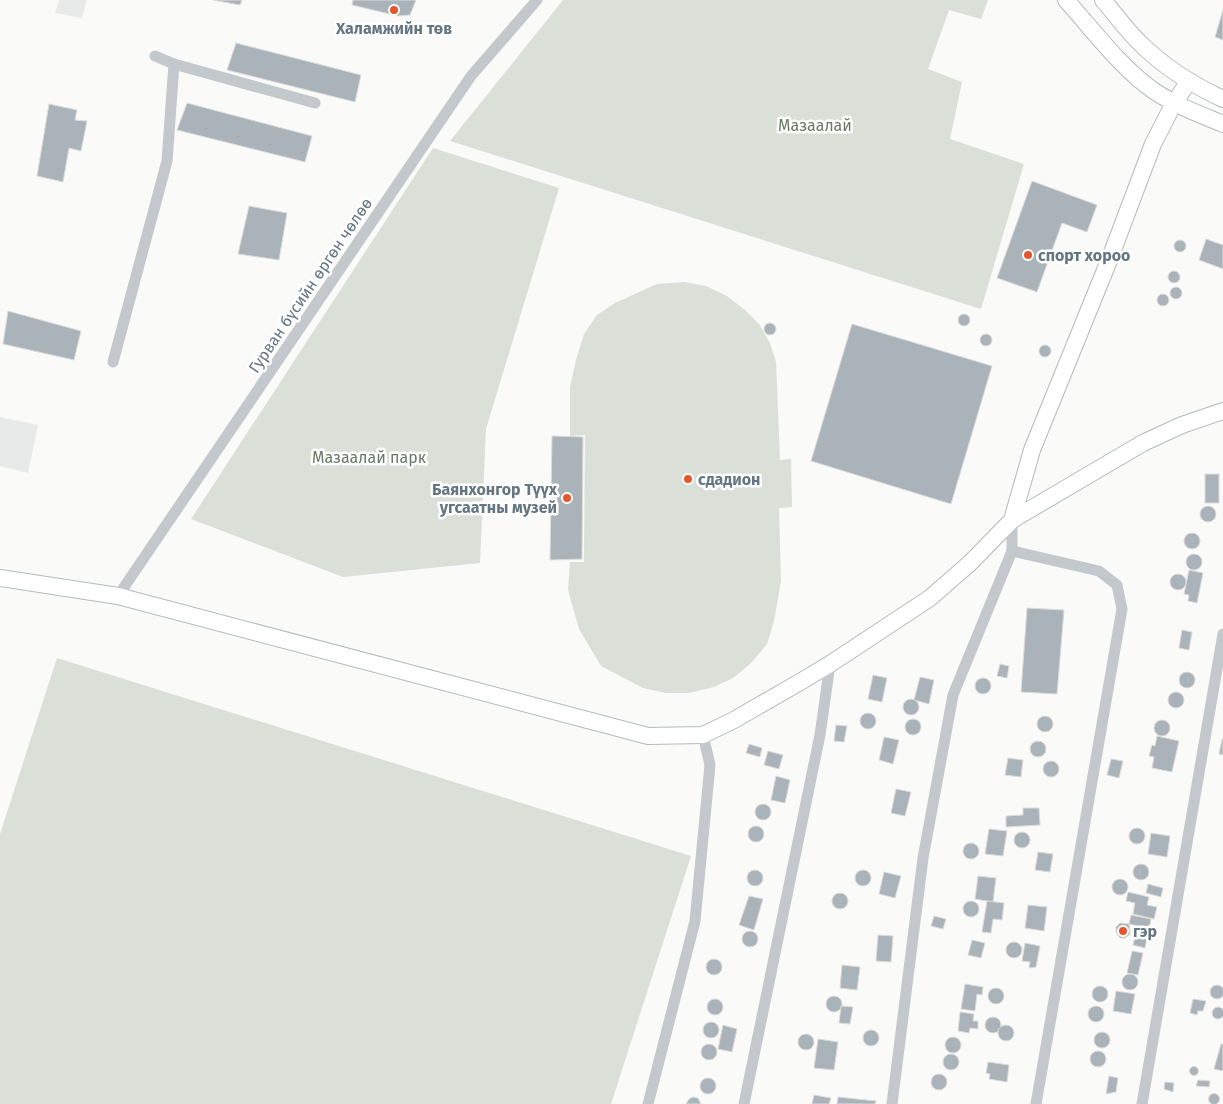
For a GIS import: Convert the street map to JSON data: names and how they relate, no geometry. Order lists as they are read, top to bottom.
{
  "streets": {
    "street": ["Гурван бүсийн өргөн чөлөө"]
  },
  "parks": ["Мазаалай", "Мазаалай парк"],
  "places": [
    "Халамжийн төв",
    "спорт хороо",
    "сдадион",
    "Баянхонгор Түүх угсаатны музей",
    "гэр"
  ]
}
